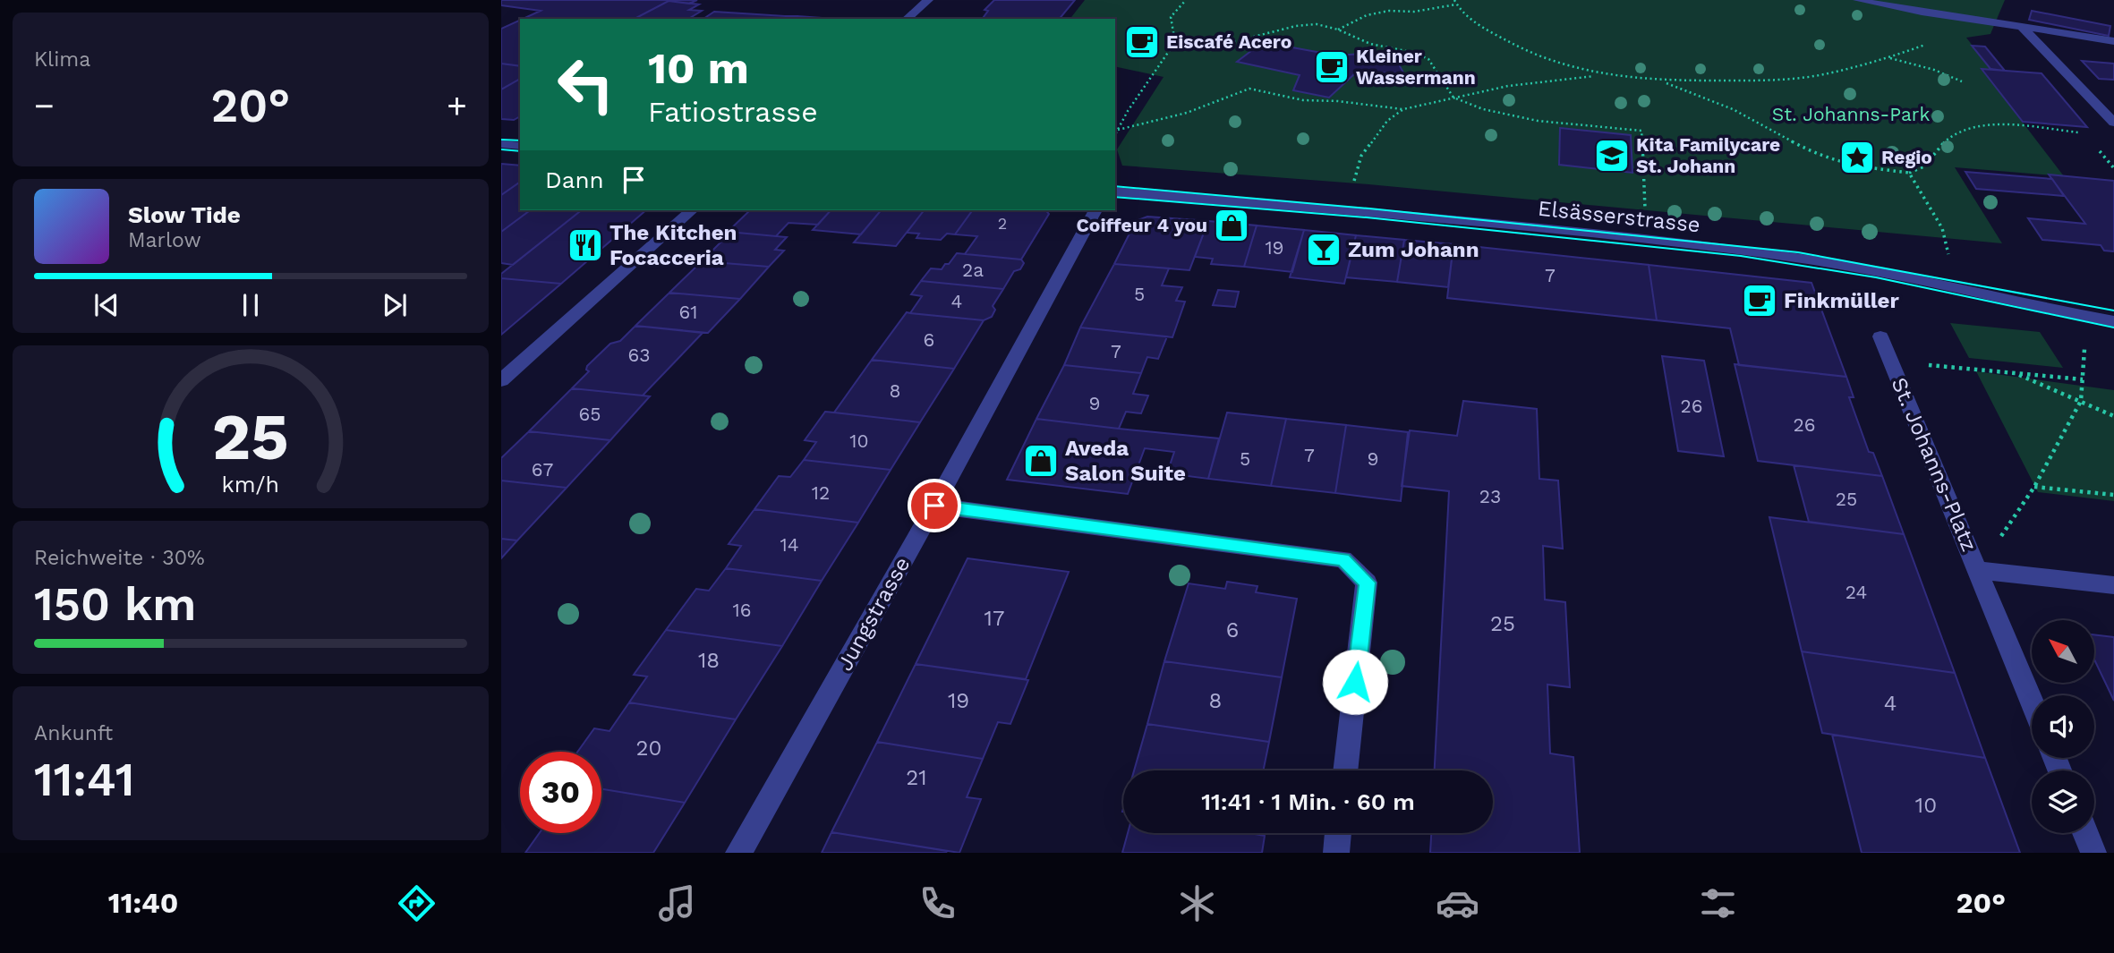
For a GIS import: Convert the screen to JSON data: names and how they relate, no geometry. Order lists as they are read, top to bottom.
{
  "streets": {
    "street": ["Elsässerstrasse", "St. Johanns-Platz", "Jungstrasse"]
  },
  "parks": ["St. Johanns-Park"],
  "places": {
    "cafe": ["Eiscafé Acero", "Kleiner Wassermann", "Finkmüller"],
    "school or university": ["Kita Familycare St. Johann"],
    "place": ["Regio"],
    "shop": ["Coiffeur 4 you", "Aveda Salon Suite"],
    "restaurant": ["The Kitchen Focacceria"],
    "bar": ["Zum Johann"]
  },
  "house_numbers": [
    "2",
    "19",
    "2a",
    "7",
    "5",
    "4",
    "61",
    "6",
    "7",
    "63",
    "8",
    "9",
    "26",
    "65",
    "26",
    "10",
    "7",
    "5",
    "9",
    "67",
    "12",
    "23",
    "25",
    "14",
    "24",
    "16",
    "17",
    "25",
    "6",
    "18",
    "19",
    "8",
    "4",
    "20",
    "21",
    "10"
  ],
  "north": "top left",
  "page": {
    "tile": [
      "Klima",
      ["Reichweite · 30%", "150 km"],
      ["Ankunft", "11:41"]
    ],
    "turn": ["10 m", "Fatiostrasse"],
    "heat": ["−", "20°", "+"],
    "then": "Dann",
    "song": ["Slow Tide", "Marlow"],
    "limit": "30",
    "trip": "11:41 · 1 Min. · 60 m",
    "tabs": ["11:40", "20°"],
    "gauge": ["25", "km/h"]
  }
}
